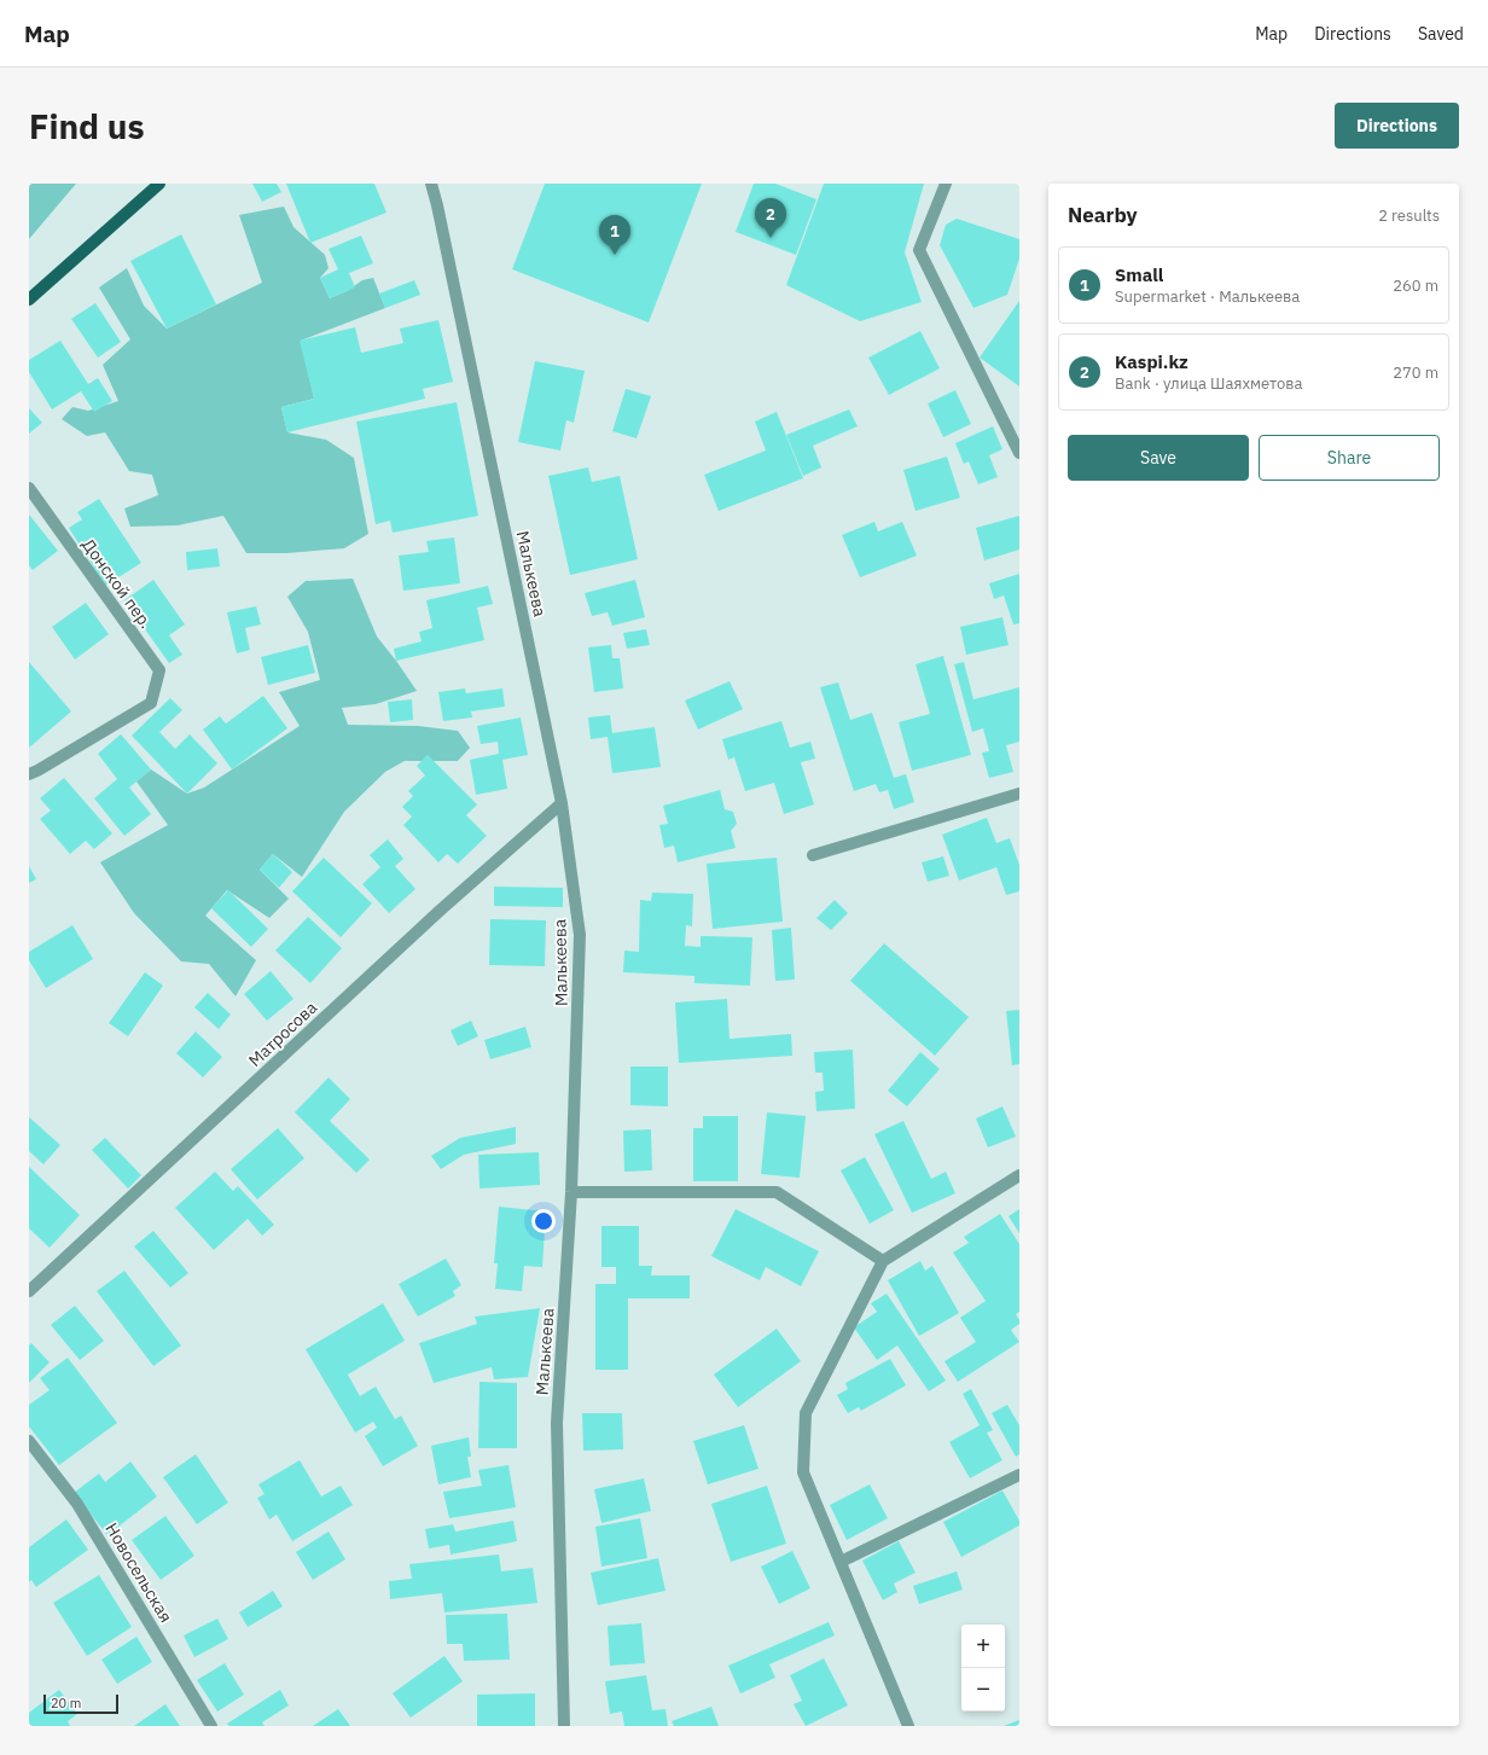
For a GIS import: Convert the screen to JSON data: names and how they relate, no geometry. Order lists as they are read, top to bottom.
{
  "streets": {
    "street": [
      "Малькеева",
      "Донской пер.",
      "Матросова",
      "Новосельская"
    ]
  },
  "crossings": [
    ["Малькеева", "Матросова"]
  ],
  "scale_bar": "20 m",
  "page": {
    "header": "Map",
    "nav": ["Map", "Directions", "Saved"],
    "buttons": [
      "Directions",
      ["Save", "Share"]
    ],
    "title": "Find us",
    "heading": ["Nearby", "2 results"],
    "pins": ["2", "1"],
    "list": [
      {
        "mark": "1",
        "name": "Small",
        "note": "Supermarket · Малькеева",
        "value": "260 m"
      },
      {
        "mark": "2",
        "name": "Kaspi.kz",
        "note": "Bank · улица Шаяхметова",
        "value": "270 m"
      }
    ],
    "map_buttons": ["+", "−"],
    "scale": "20 m"
  }
}
